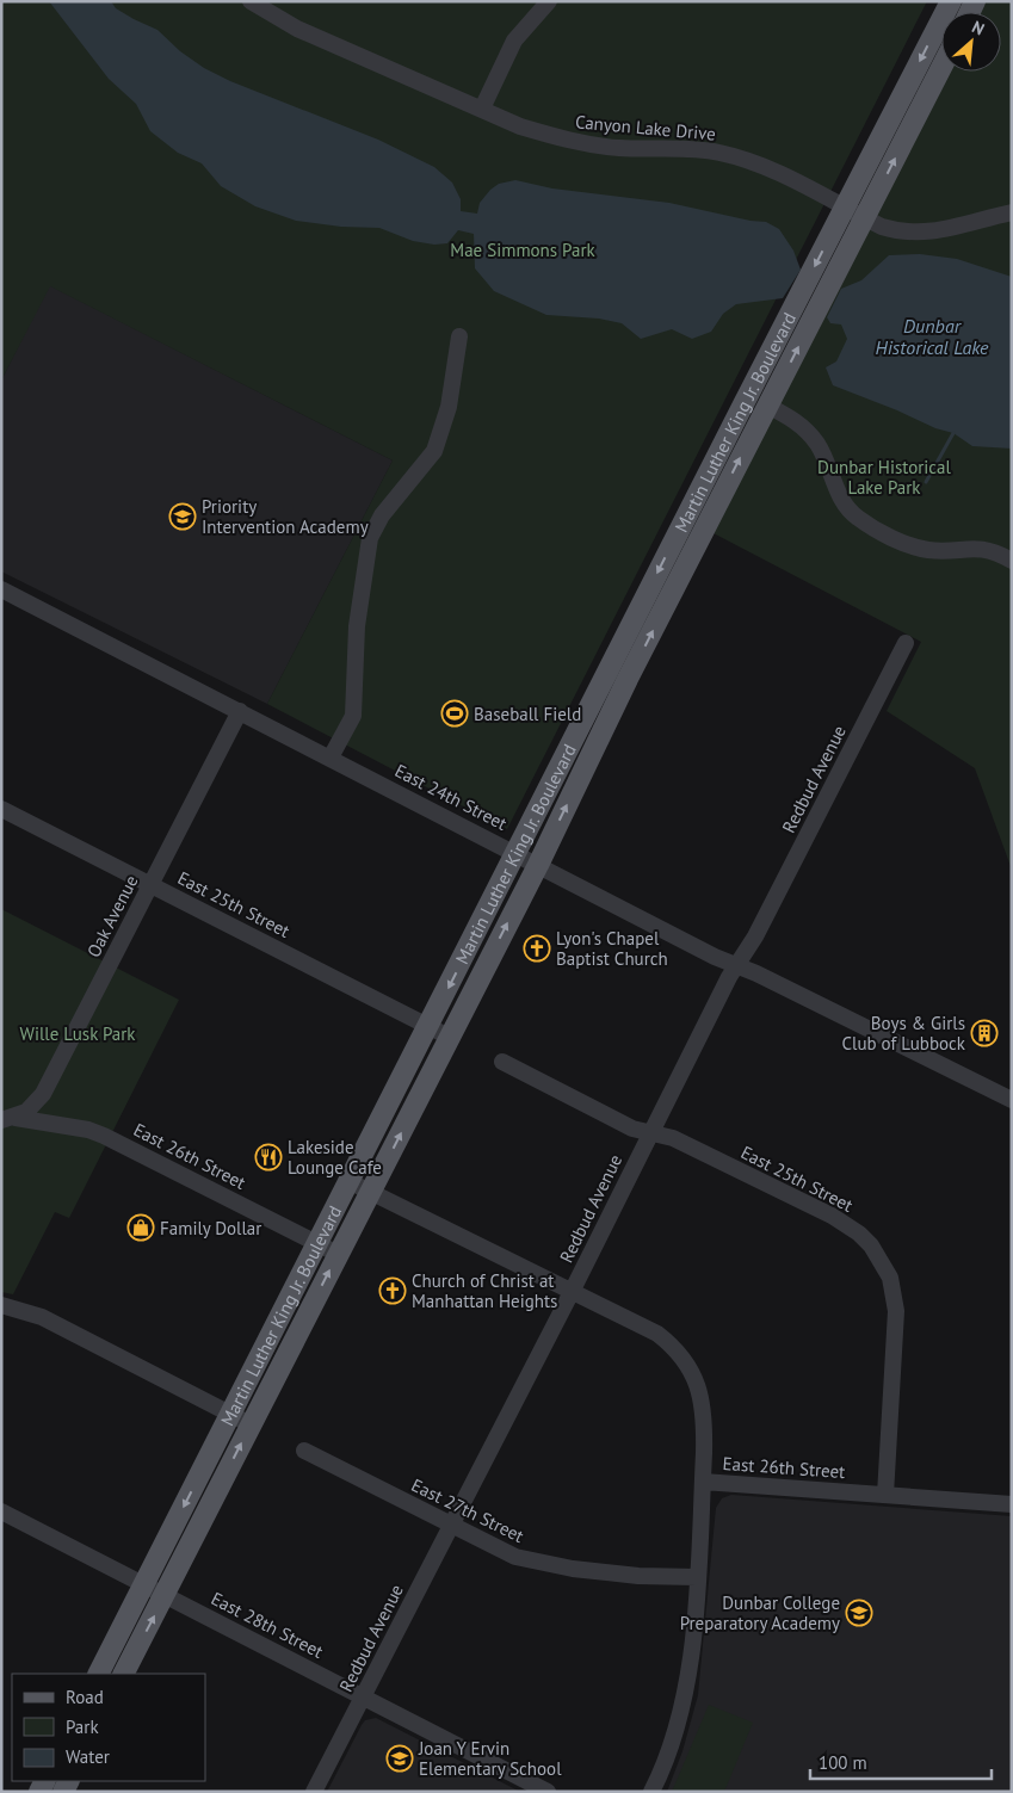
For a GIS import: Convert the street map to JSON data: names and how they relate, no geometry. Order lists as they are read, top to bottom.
{
  "streets": {
    "main road": ["Martin Luther King Jr. Boulevard"],
    "street": [
      "Canyon Lake Drive",
      "Redbud Avenue",
      "East 24th Street",
      "East 25th Street",
      "Oak Avenue",
      "East 26th Street",
      "East 27th Street",
      "East 28th Street"
    ]
  },
  "crossings": [
    ["Canyon Lake Drive", "Martin Luther King Jr. Boulevard"],
    ["Martin Luther King Jr. Boulevard", "East 24th Street"],
    ["Martin Luther King Jr. Boulevard", "East 25th Street"],
    ["Martin Luther King Jr. Boulevard", "East 26th Street"],
    ["Martin Luther King Jr. Boulevard", "East 28th Street"],
    ["Redbud Avenue", "East 24th Street"],
    ["Redbud Avenue", "East 25th Street"],
    ["Redbud Avenue", "East 26th Street"],
    ["Redbud Avenue", "East 27th Street"],
    ["Redbud Avenue", "East 28th Street"],
    ["East 24th Street", "Oak Avenue"],
    ["East 25th Street", "Oak Avenue"],
    ["East 25th Street", "East 26th Street"],
    ["Oak Avenue", "East 26th Street"]
  ],
  "water": ["Dunbar Historical Lake"],
  "parks": ["Mae Simmons Park", "Dunbar Historical Lake Park", "Wille Lusk Park"],
  "places": {
    "school or university": ["Priority Intervention Academy", "Dunbar College Preparatory Academy", "Joan Y Ervin Elementary School"],
    "sports": ["Baseball Field"],
    "church": ["Lyon's Chapel Baptist Church", "Church of Christ at Manhattan Heights"],
    "building": ["Boys & Girls Club of Lubbock"],
    "restaurant": ["Lakeside Lounge Cafe"],
    "shop": ["Family Dollar"]
  },
  "legend": ["Road", "Park", "Water"],
  "scale_bar": "100 m",
  "north": "top right"
}
